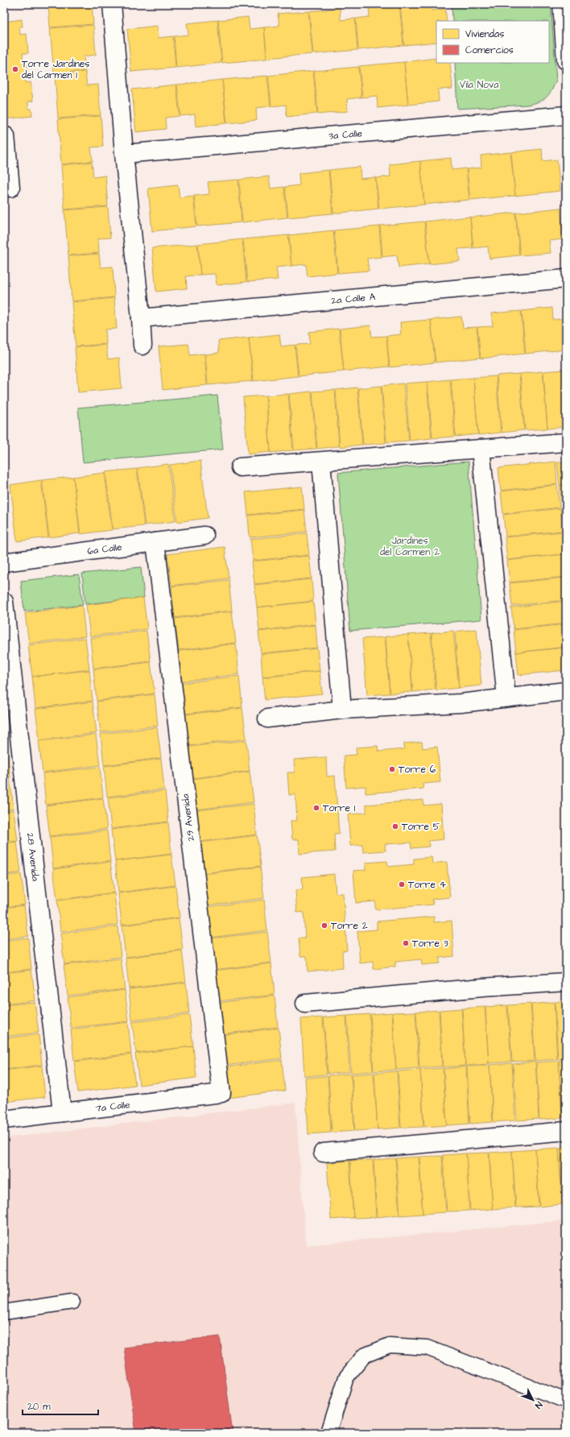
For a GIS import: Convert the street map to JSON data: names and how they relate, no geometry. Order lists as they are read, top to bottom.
{
  "streets": {
    "street": [
      "3a Calle",
      "2a Calle A",
      "6a Calle",
      "29 Avenida",
      "28 Avenida",
      "7a Calle"
    ]
  },
  "crossings": [
    ["6a Calle", "29 Avenida"],
    ["29 Avenida", "7a Calle"],
    ["28 Avenida", "7a Calle"]
  ],
  "parks": ["Vila Nova", "Jardines del Carmen 2"],
  "places": [
    "Torre Jardines del Carmen 1",
    "Torre 6",
    "Torre 1",
    "Torre 5",
    "Torre 4",
    "Torre 2",
    "Torre 3"
  ],
  "legend": ["Viviendas", "Comercios"],
  "scale_bar": "20 m",
  "north": "bottom right"
}
